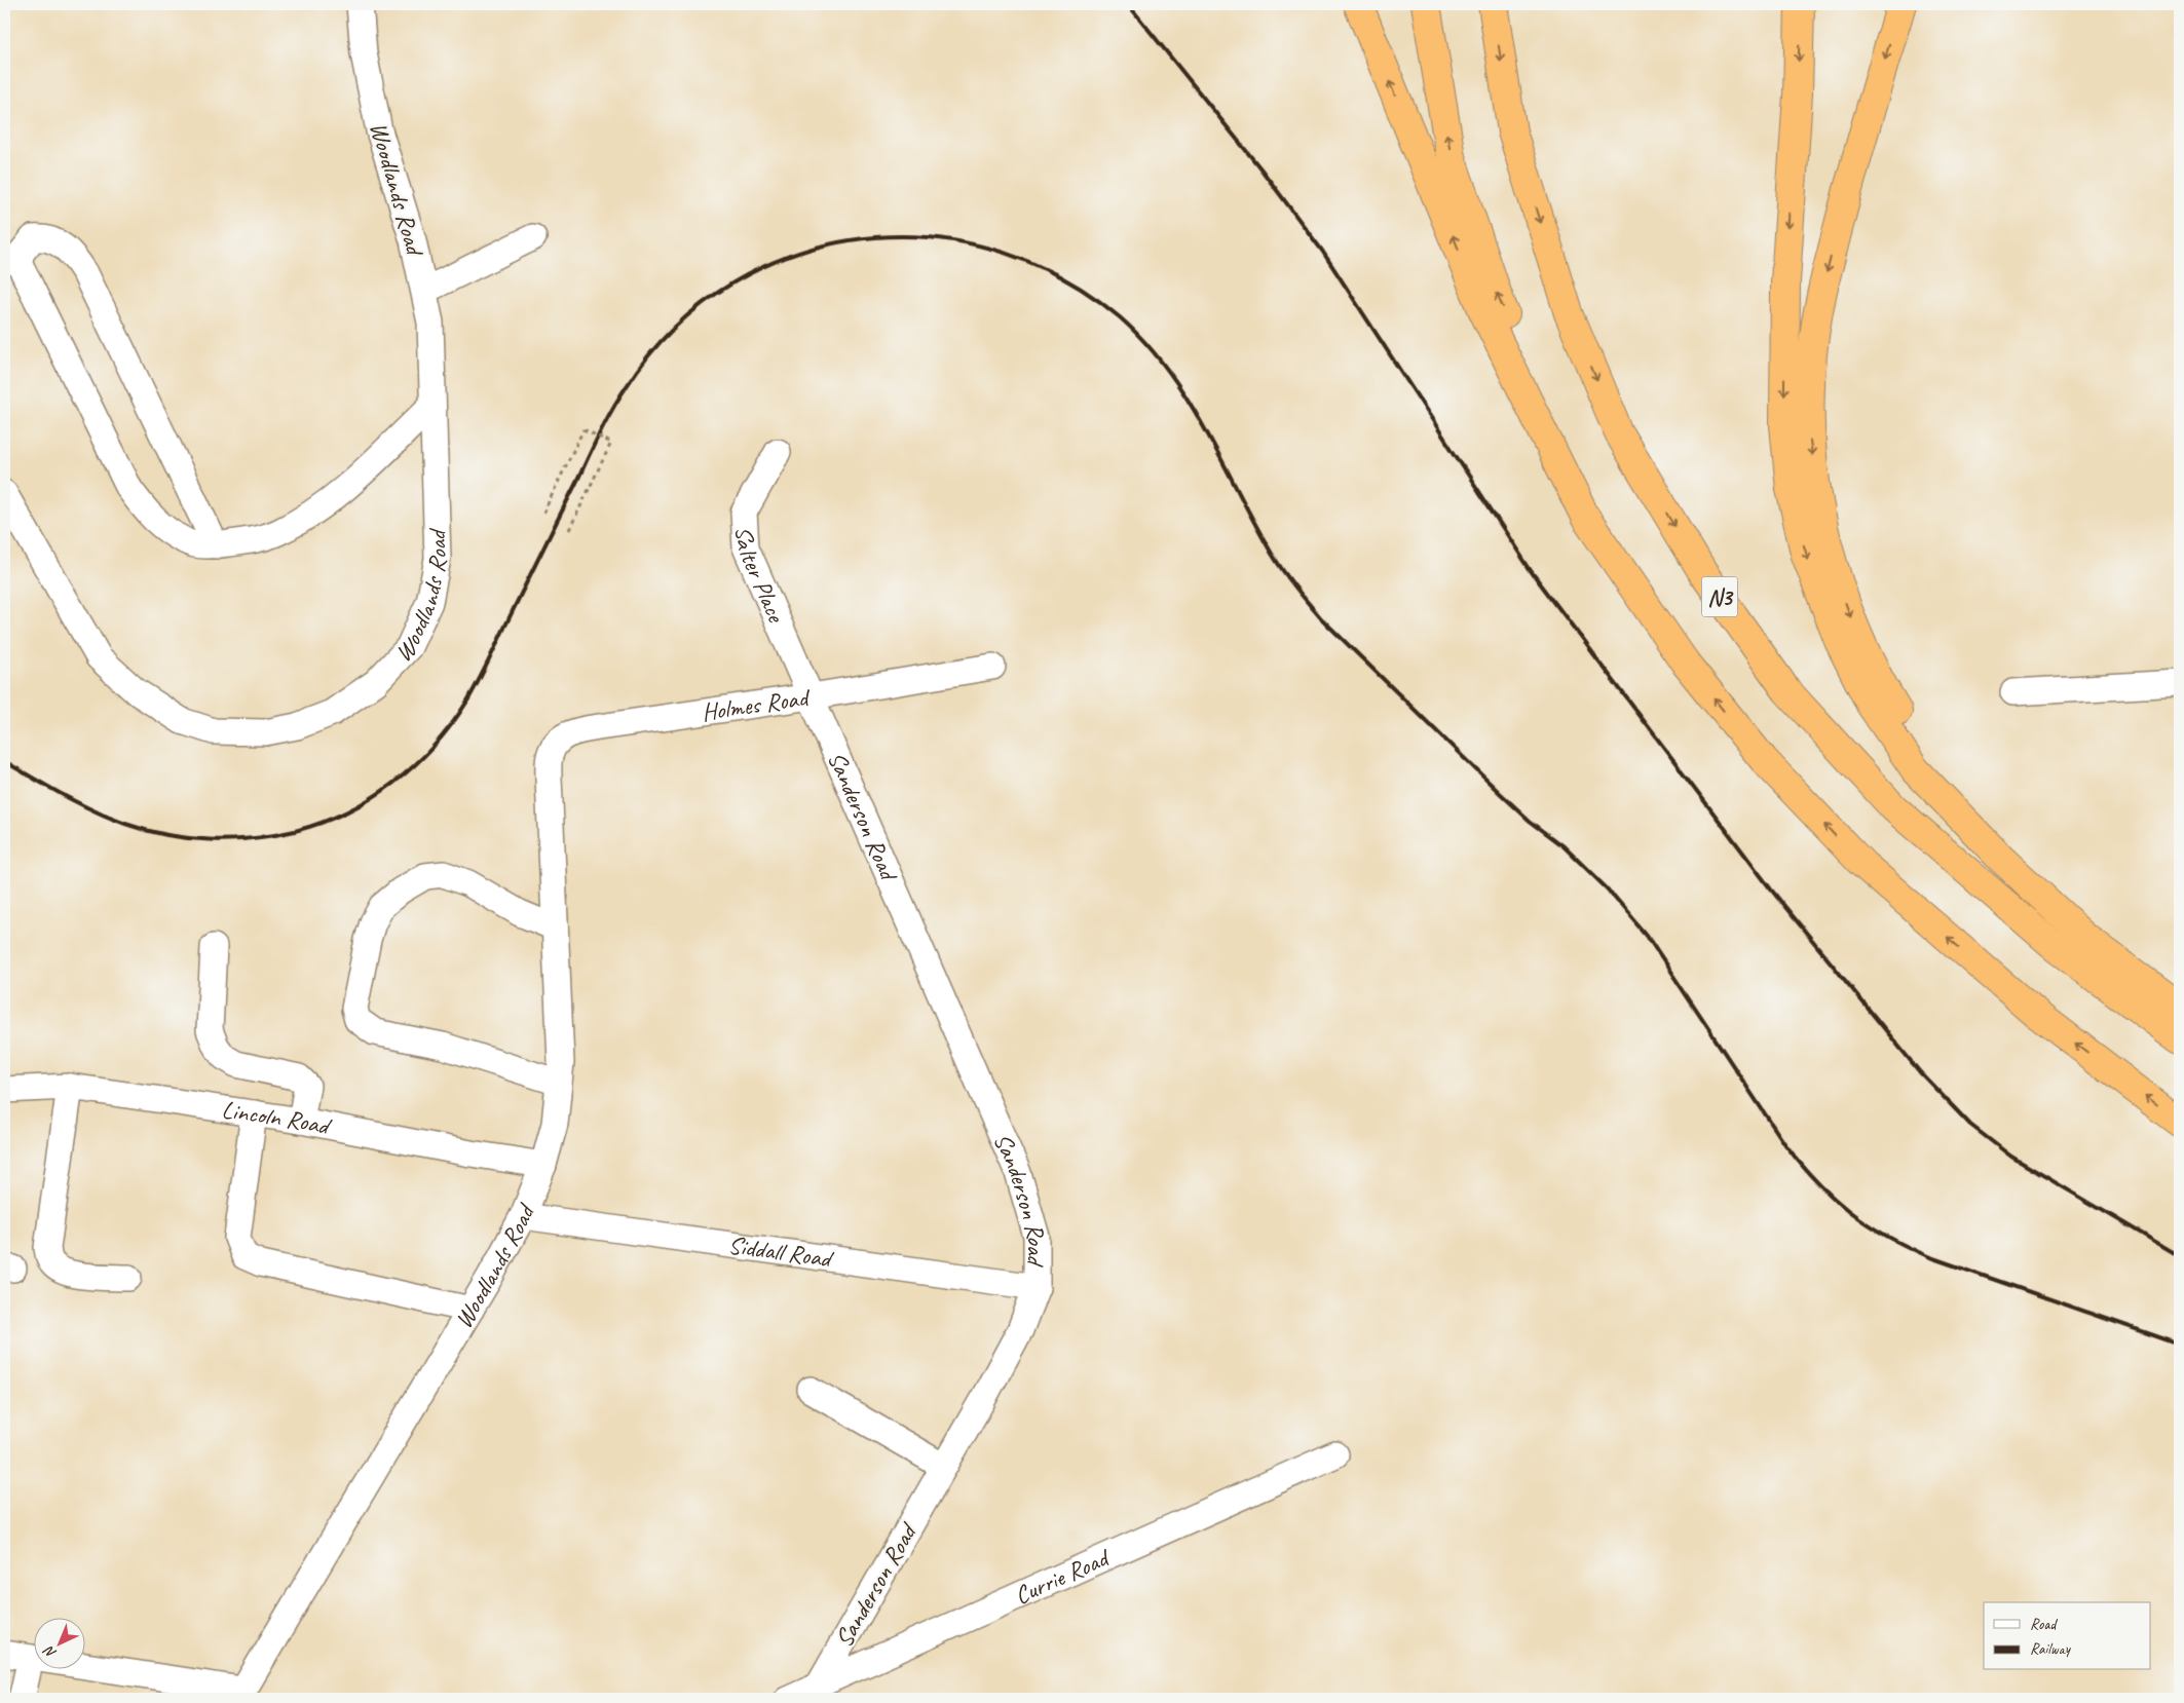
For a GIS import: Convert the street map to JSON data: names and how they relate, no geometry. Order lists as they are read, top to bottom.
{
  "streets": {
    "highway": ["N3"],
    "street": [
      "Woodlands Road",
      "Salter Place",
      "Holmes Road",
      "Sanderson Road",
      "Lincoln Road",
      "Siddall Road",
      "Currie Road"
    ]
  },
  "crossings": [
    ["Woodlands Road", "Holmes Road"],
    ["Woodlands Road", "Lincoln Road"],
    ["Woodlands Road", "Siddall Road"],
    ["Salter Place", "Holmes Road"],
    ["Salter Place", "Sanderson Road"],
    ["Holmes Road", "Sanderson Road"],
    ["Sanderson Road", "Siddall Road"],
    ["Sanderson Road", "Currie Road"]
  ],
  "legend": ["Road", "Railway"],
  "north": "bottom left"
}
